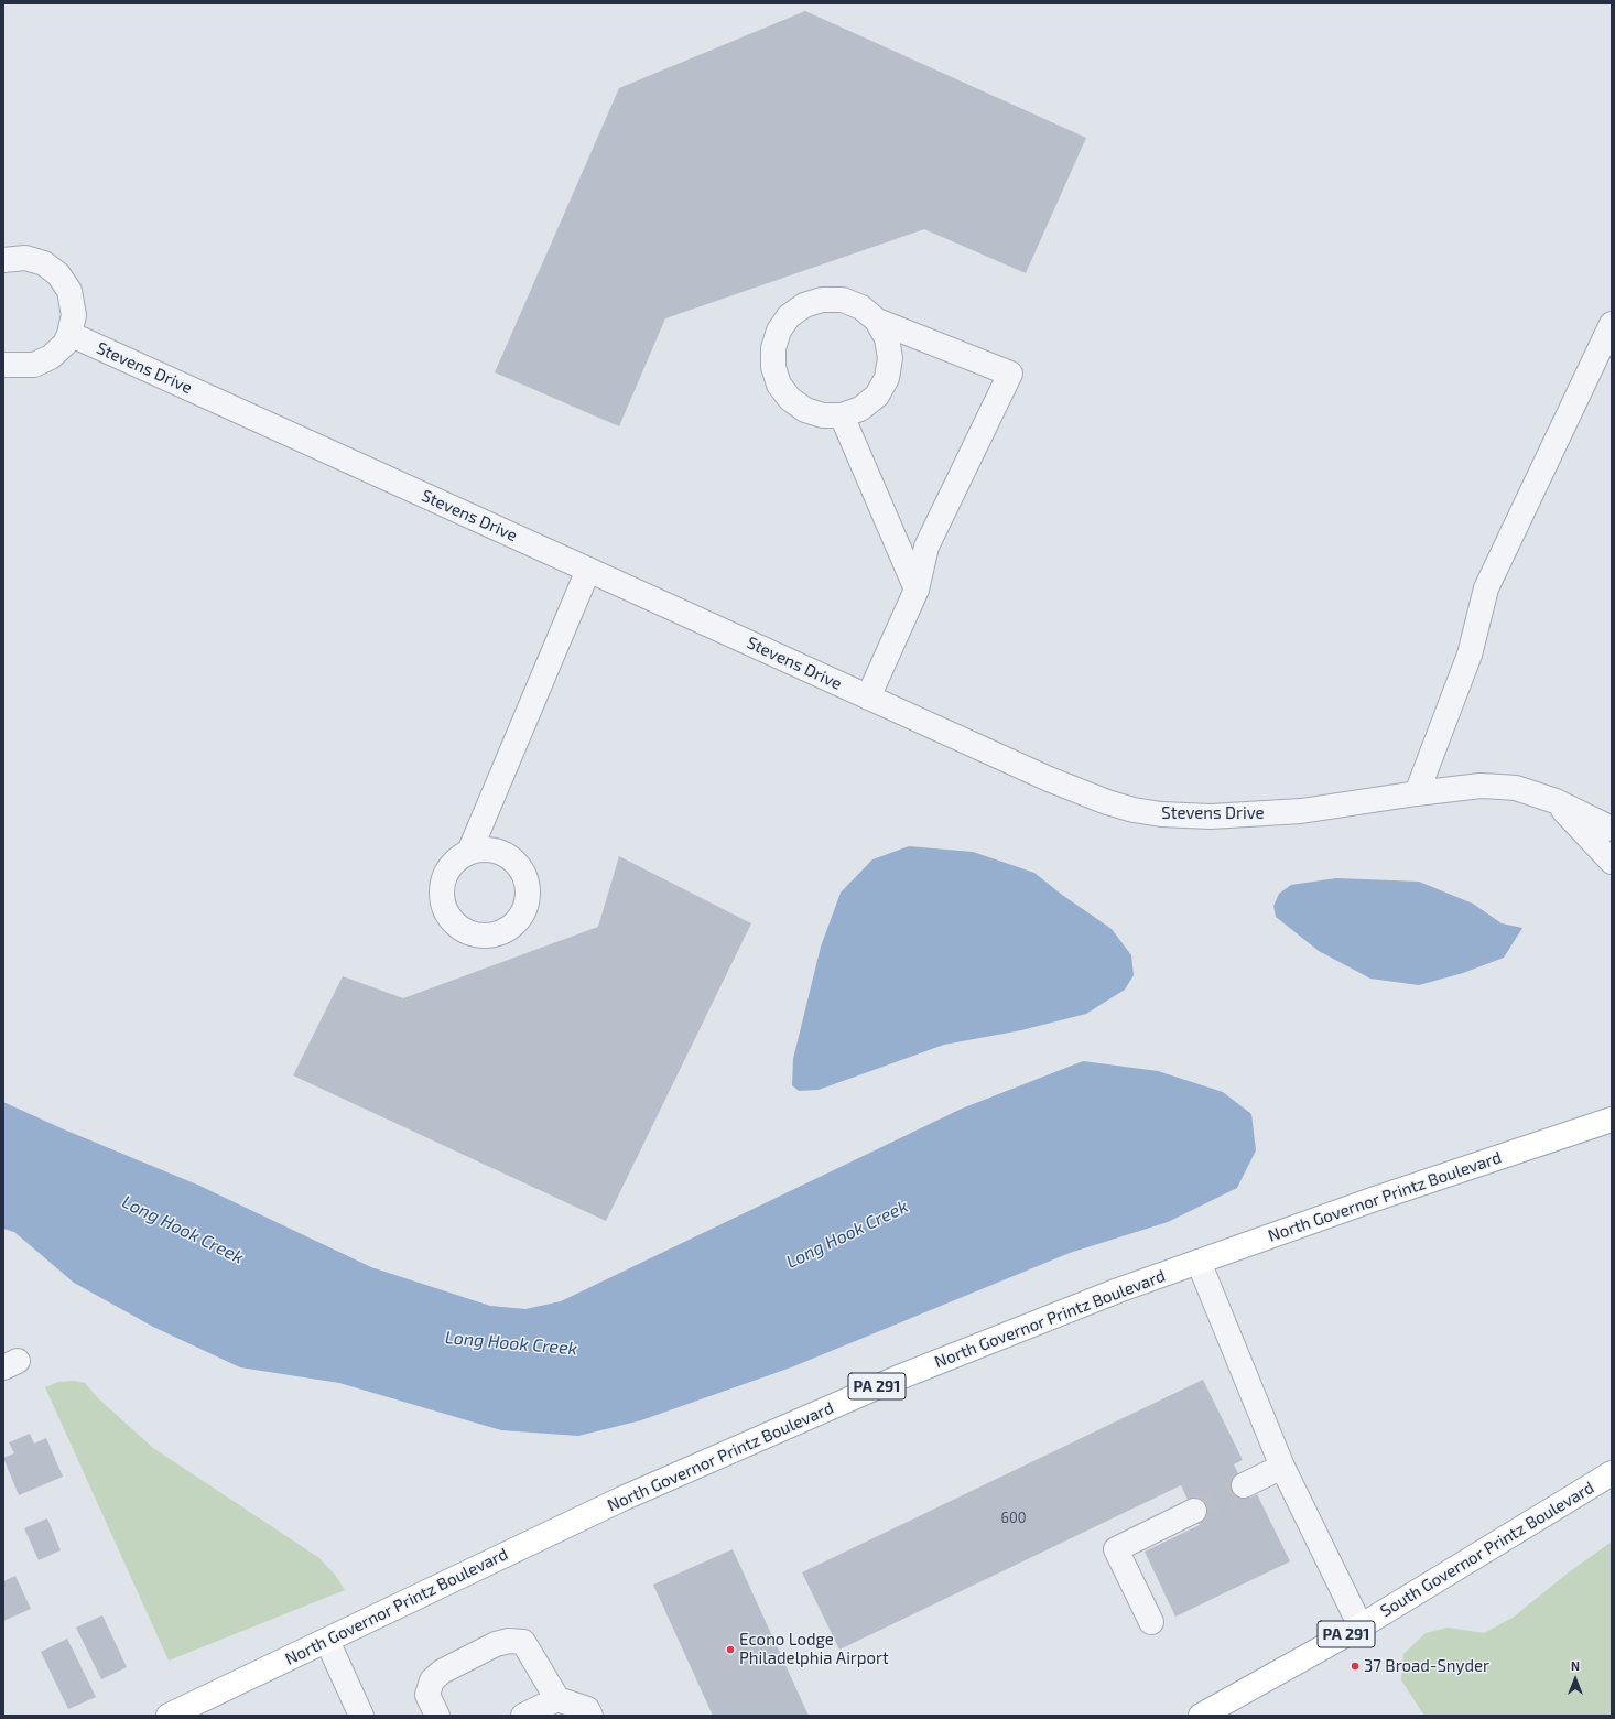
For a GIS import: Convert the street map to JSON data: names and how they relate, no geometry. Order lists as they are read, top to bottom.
{
  "streets": {
    "main road": ["North Governor Printz Boulevard", "PA 291", "South Governor Printz Boulevard"],
    "street": ["Stevens Drive"]
  },
  "water": ["Long Hook Creek"],
  "places": ["Econo Lodge Philadelphia Airport", "37 Broad-Snyder"],
  "house_numbers": ["600"],
  "north": "top"
}
